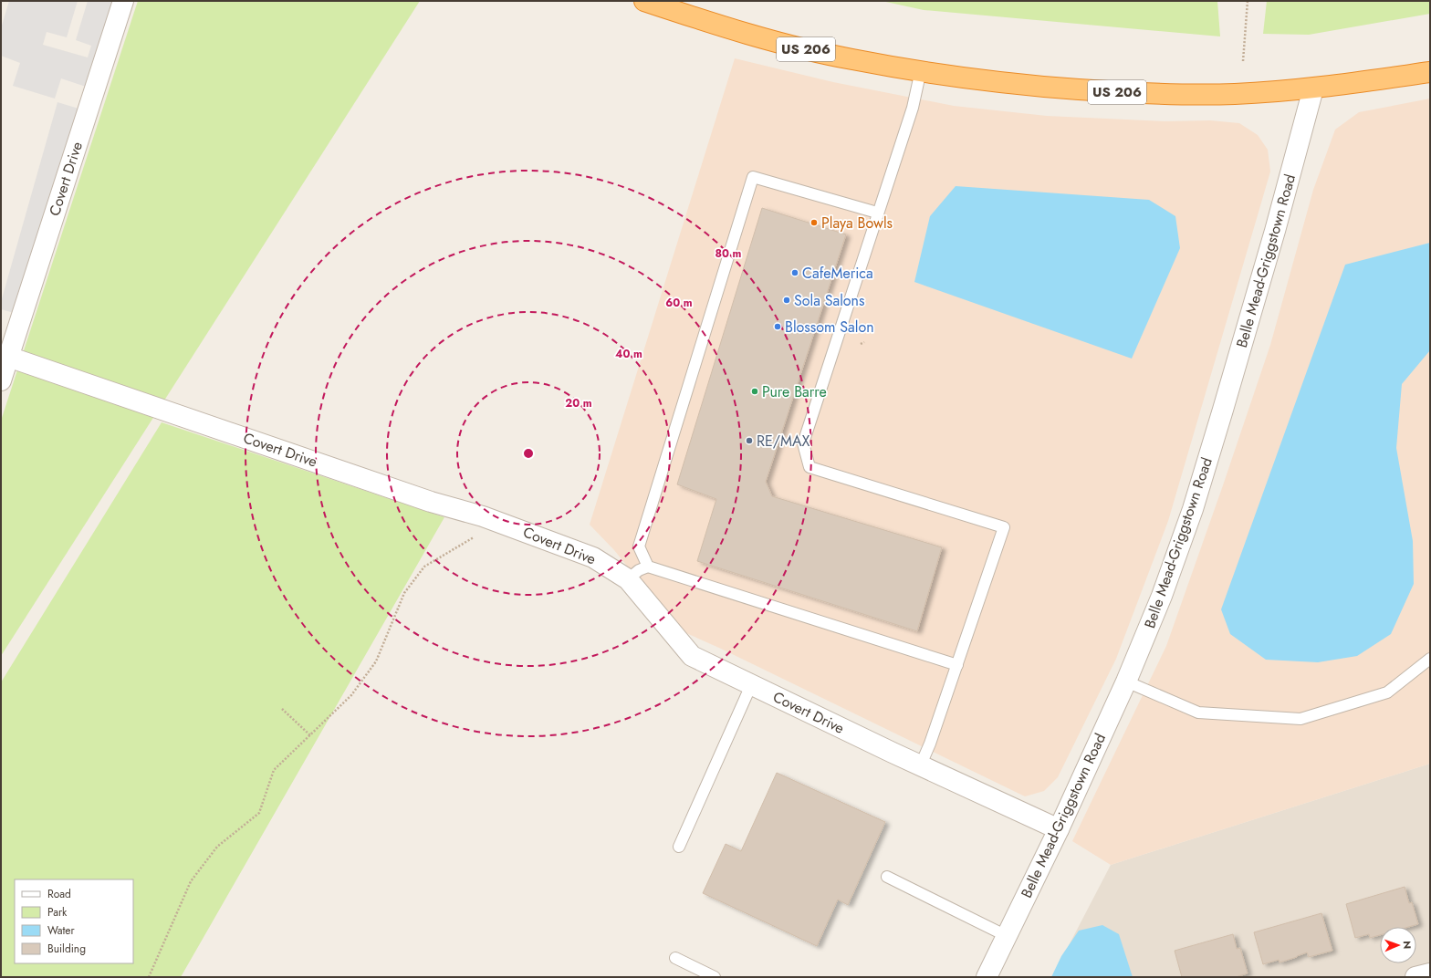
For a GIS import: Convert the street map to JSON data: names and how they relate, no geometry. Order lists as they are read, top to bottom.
{
  "streets": {
    "highway": ["US 206"],
    "street": ["Covert Drive", "Belle Mead-Griggstown Road"]
  },
  "crossings": [
    ["US 206", "Belle Mead-Griggstown Road"],
    ["Covert Drive", "Belle Mead-Griggstown Road"]
  ],
  "places": [
    "Playa Bowls",
    "CafeMerica",
    "Sola Salons",
    "Blossom Salon",
    "Pure Barre",
    "RE/MAX"
  ],
  "legend": [
    "Road",
    "Park",
    "Water",
    "Building"
  ],
  "north": "right",
  "rings": [
    "80 m",
    "60 m",
    "40 m",
    "20 m"
  ]
}
